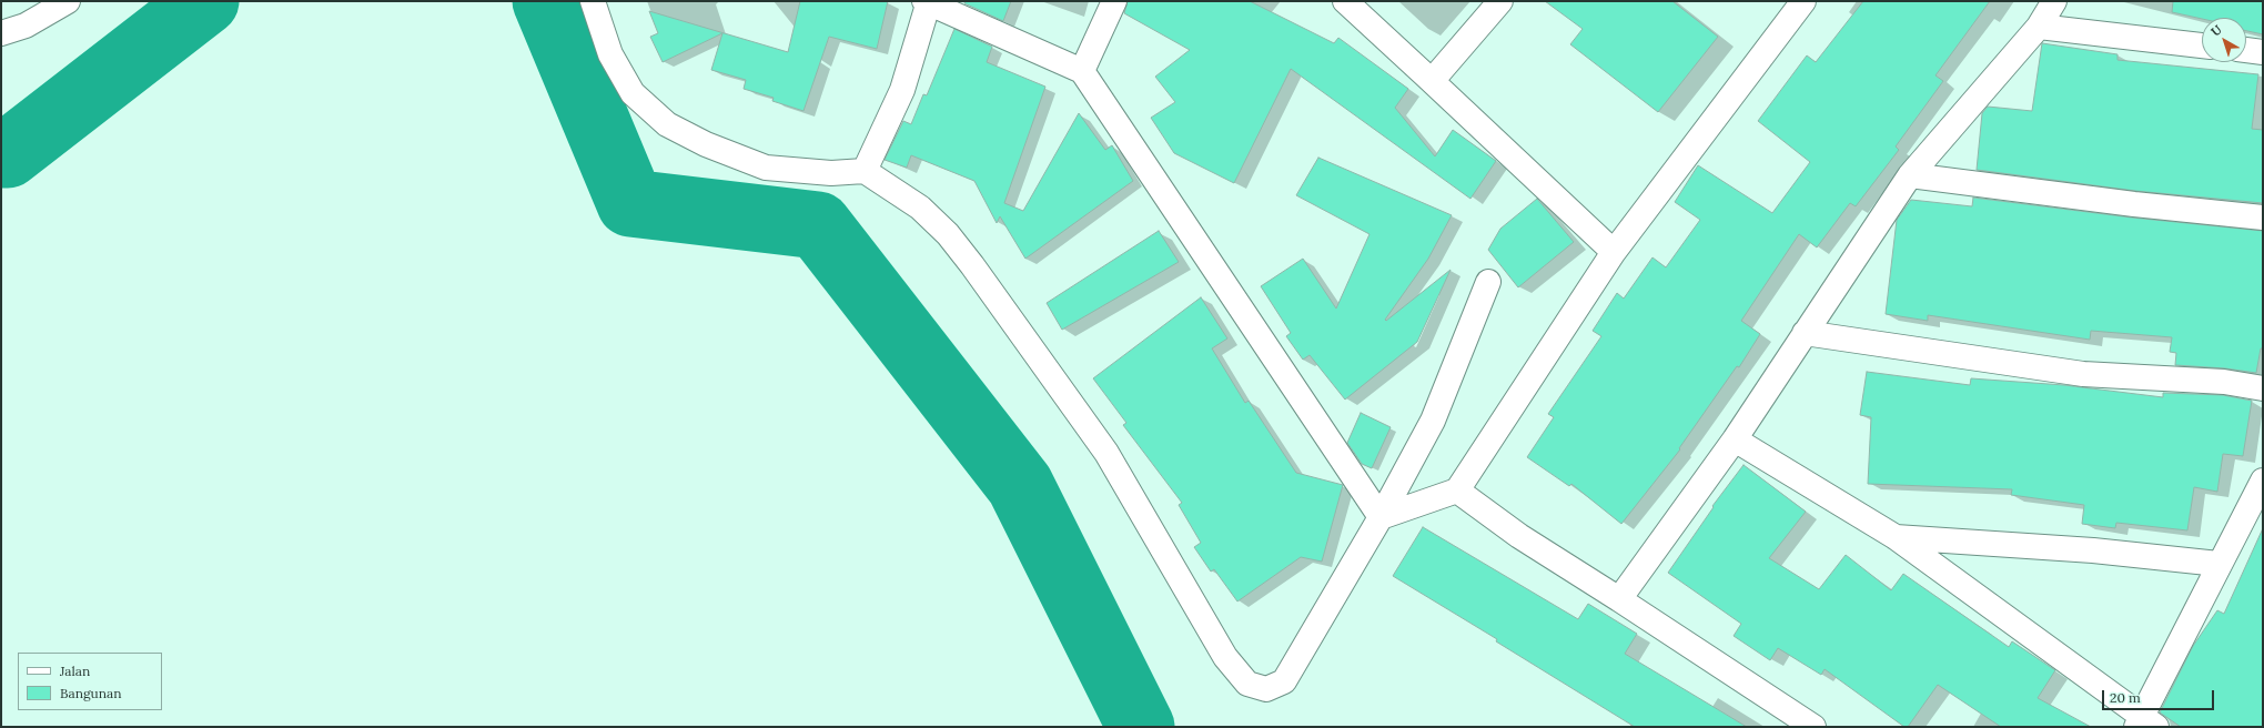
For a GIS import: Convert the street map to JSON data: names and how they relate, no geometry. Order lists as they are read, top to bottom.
{
  "legend": ["Jalan", "Bangunan"],
  "scale_bar": "20 m",
  "north": "top left"
}
